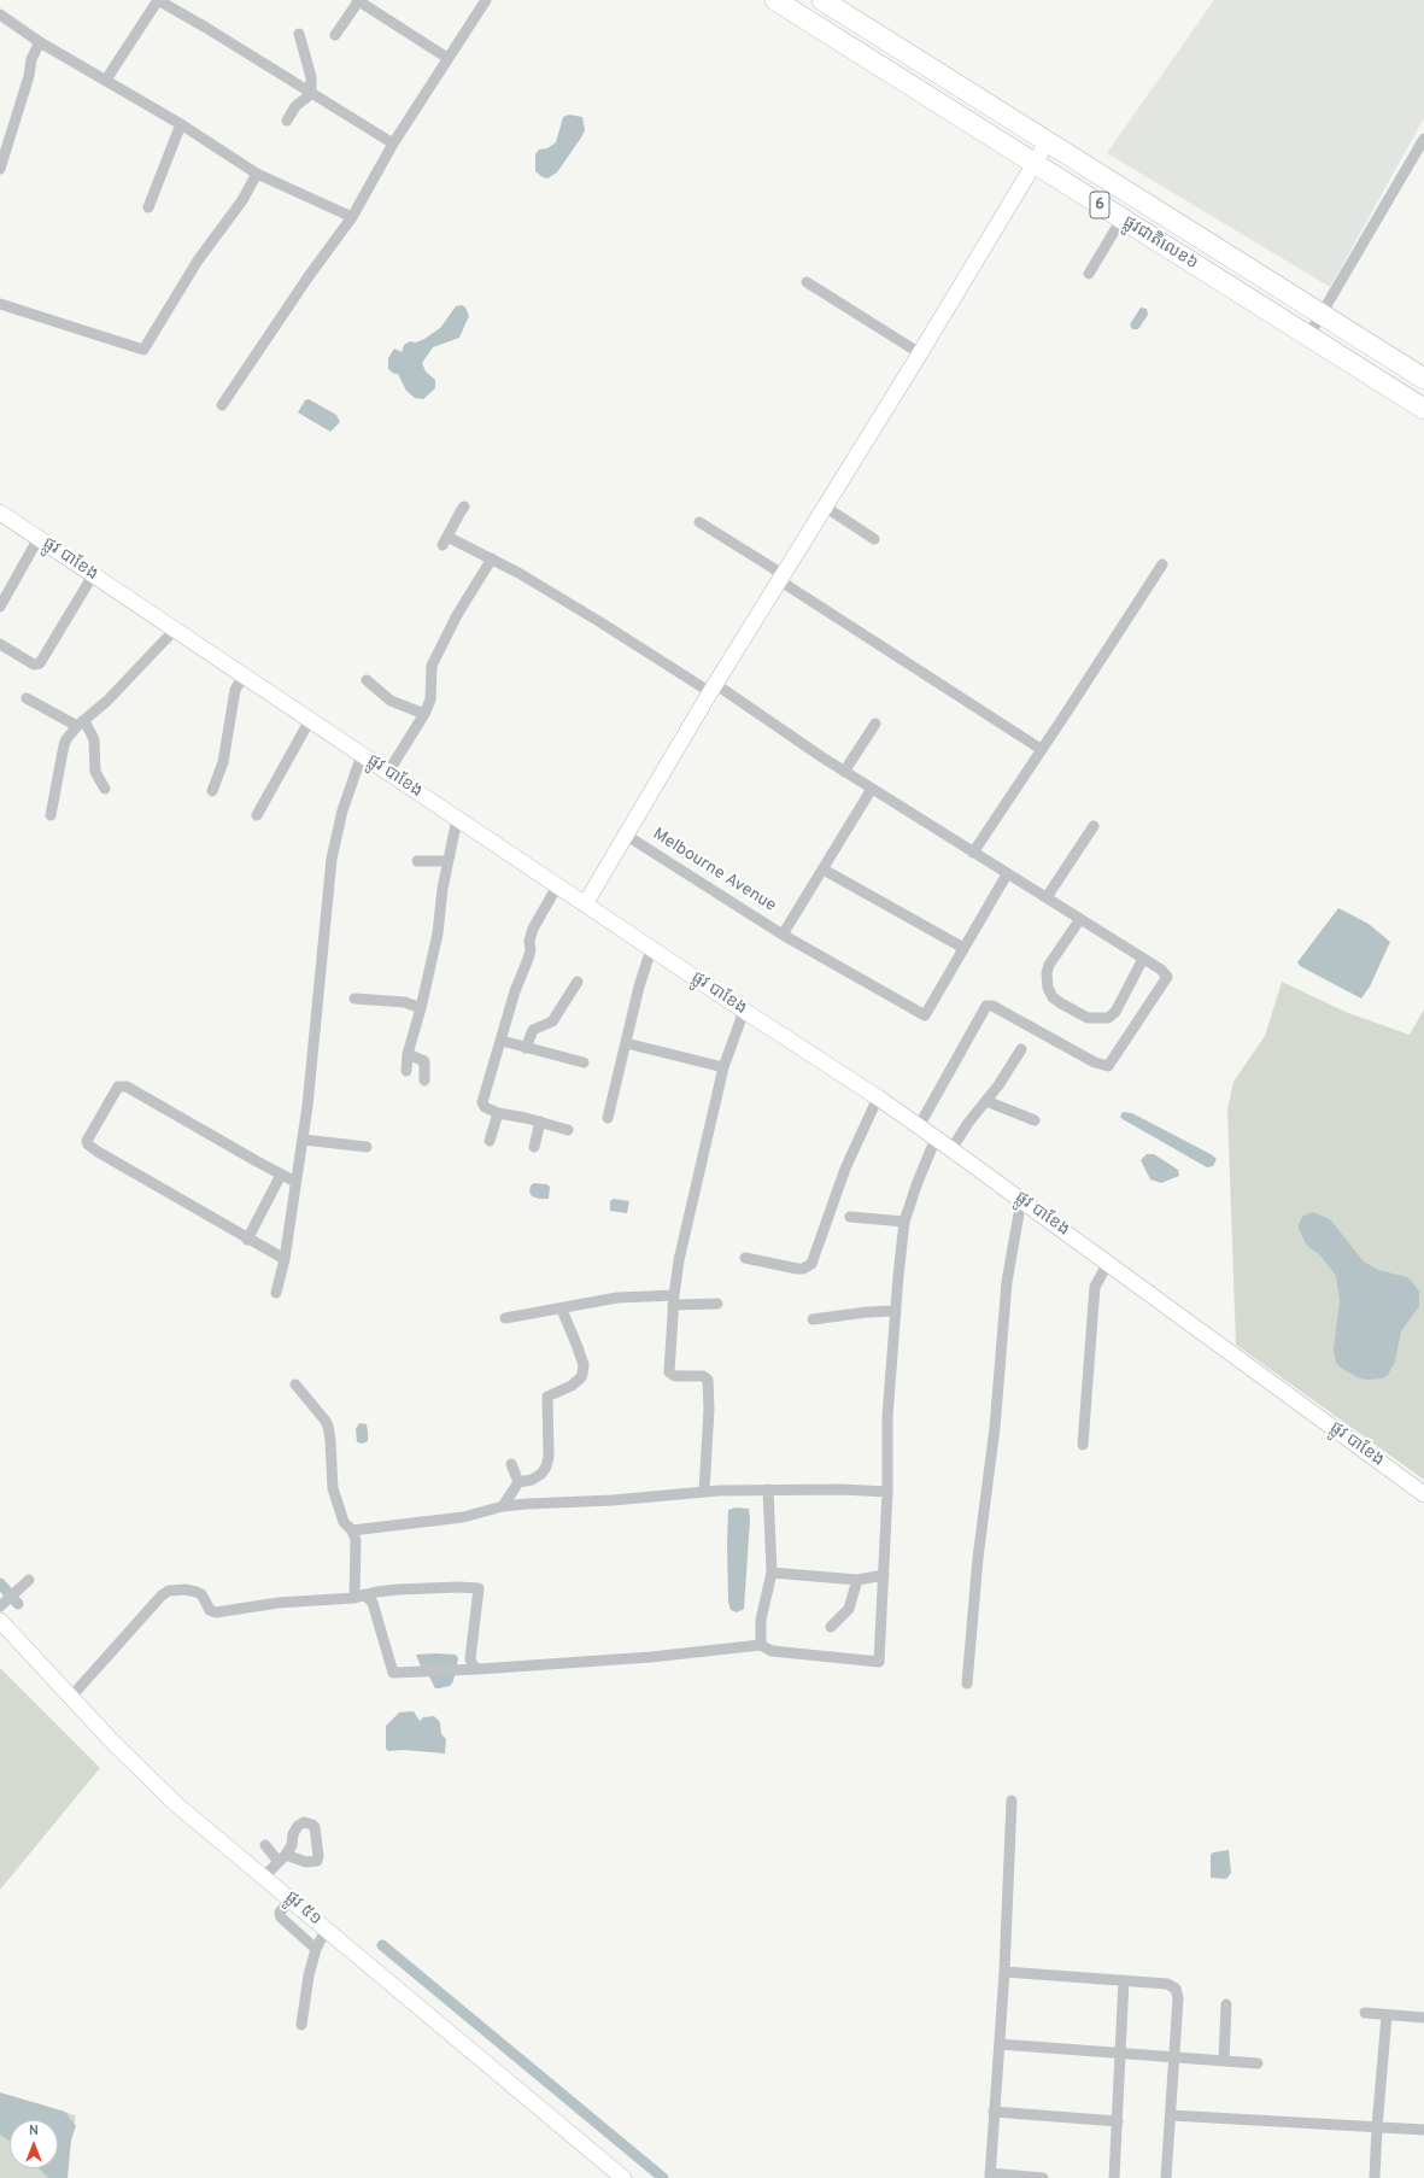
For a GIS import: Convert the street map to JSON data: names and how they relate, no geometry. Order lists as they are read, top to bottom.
{
  "streets": {
    "highway": ["6", "ផ្លូវជាតិលេខ៦"],
    "street": ["ផ្លូវ បាខែង", "Melbourne Avenue", "ផ្លូវ ៥១"]
  },
  "north": "top"
}
